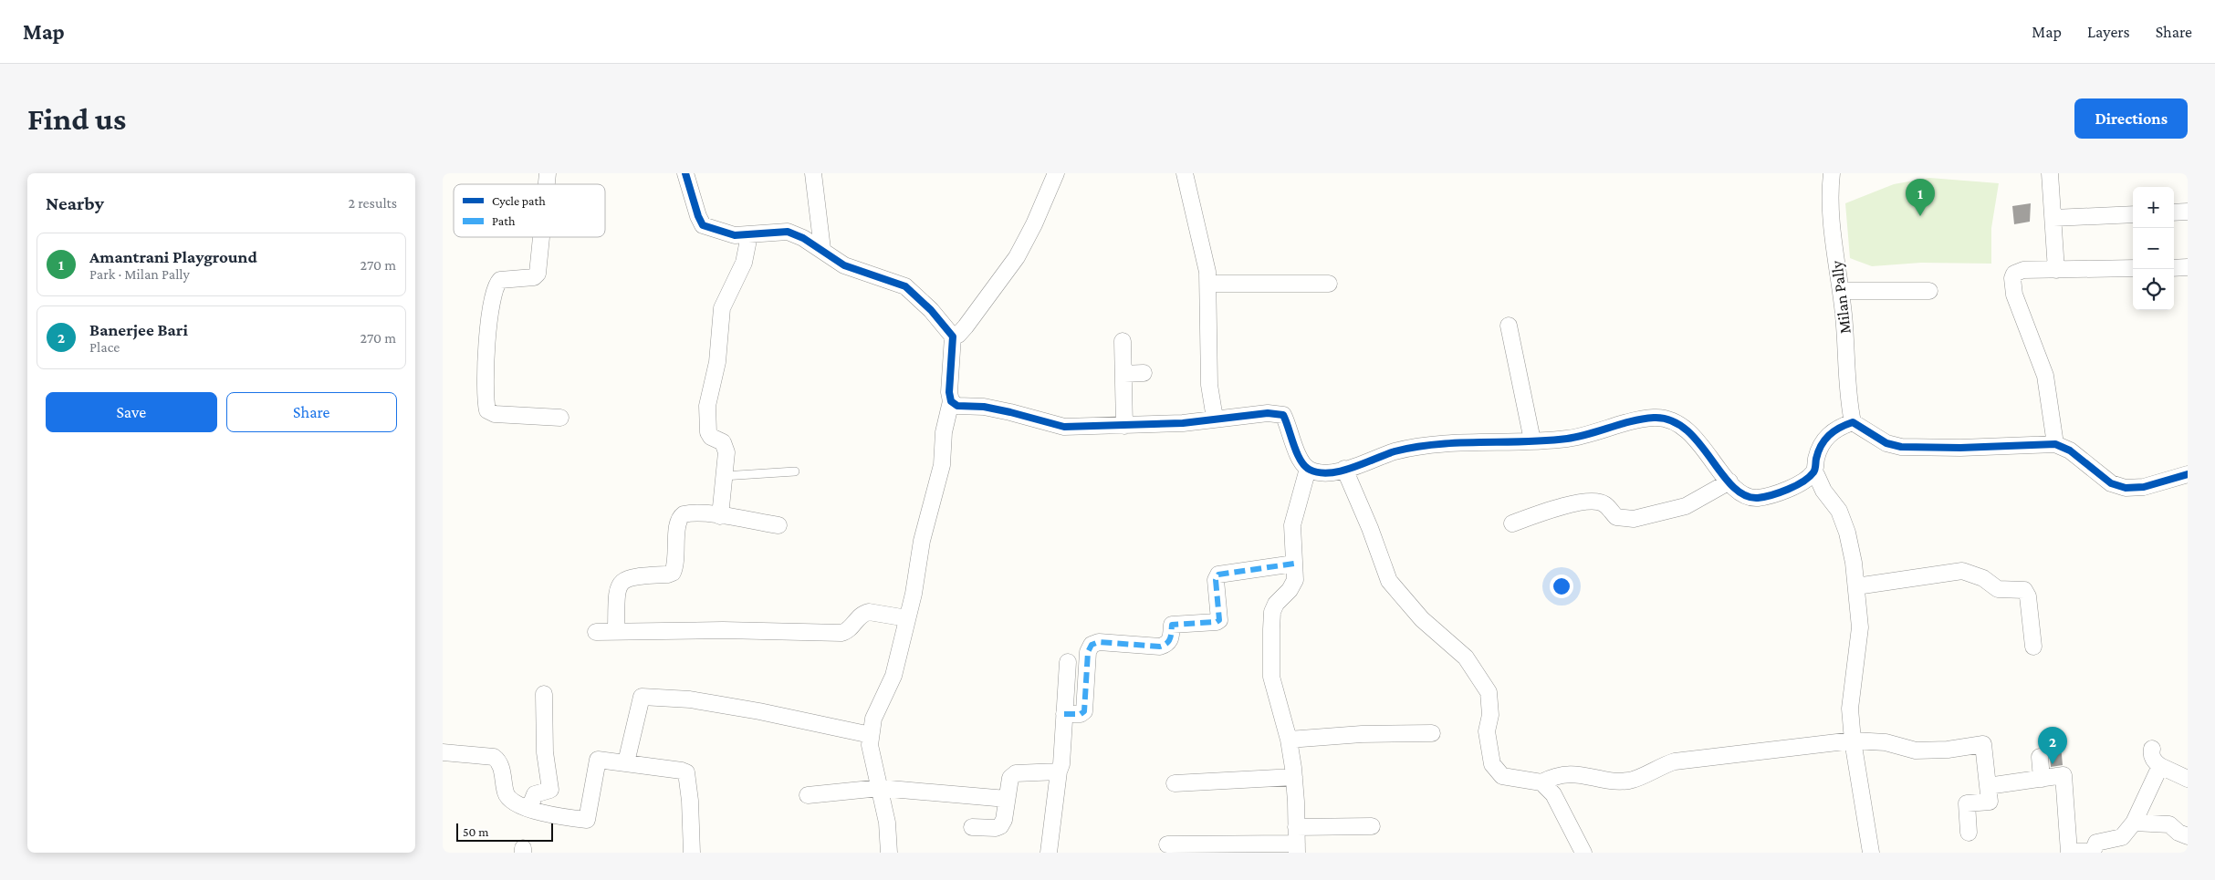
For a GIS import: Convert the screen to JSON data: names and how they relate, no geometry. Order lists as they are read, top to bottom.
{
  "streets": {
    "street": ["Milan Pally"]
  },
  "legend": ["Cycle path", "Path"],
  "scale_bar": "50 m",
  "page": {
    "header": "Map",
    "nav": ["Map", "Layers", "Share"],
    "buttons": [
      "Directions",
      ["Save", "Share"]
    ],
    "title": "Find us",
    "heading": ["Nearby", "2 results"],
    "pins": ["1", "2"],
    "map_buttons": ["+", "−"],
    "list": [
      {
        "mark": "1",
        "name": "Amantrani Playground",
        "note": "Park · Milan Pally",
        "value": "270 m"
      },
      {
        "mark": "2",
        "name": "Banerjee Bari",
        "note": "Place",
        "value": "270 m"
      }
    ],
    "scale": "50 m"
  }
}
